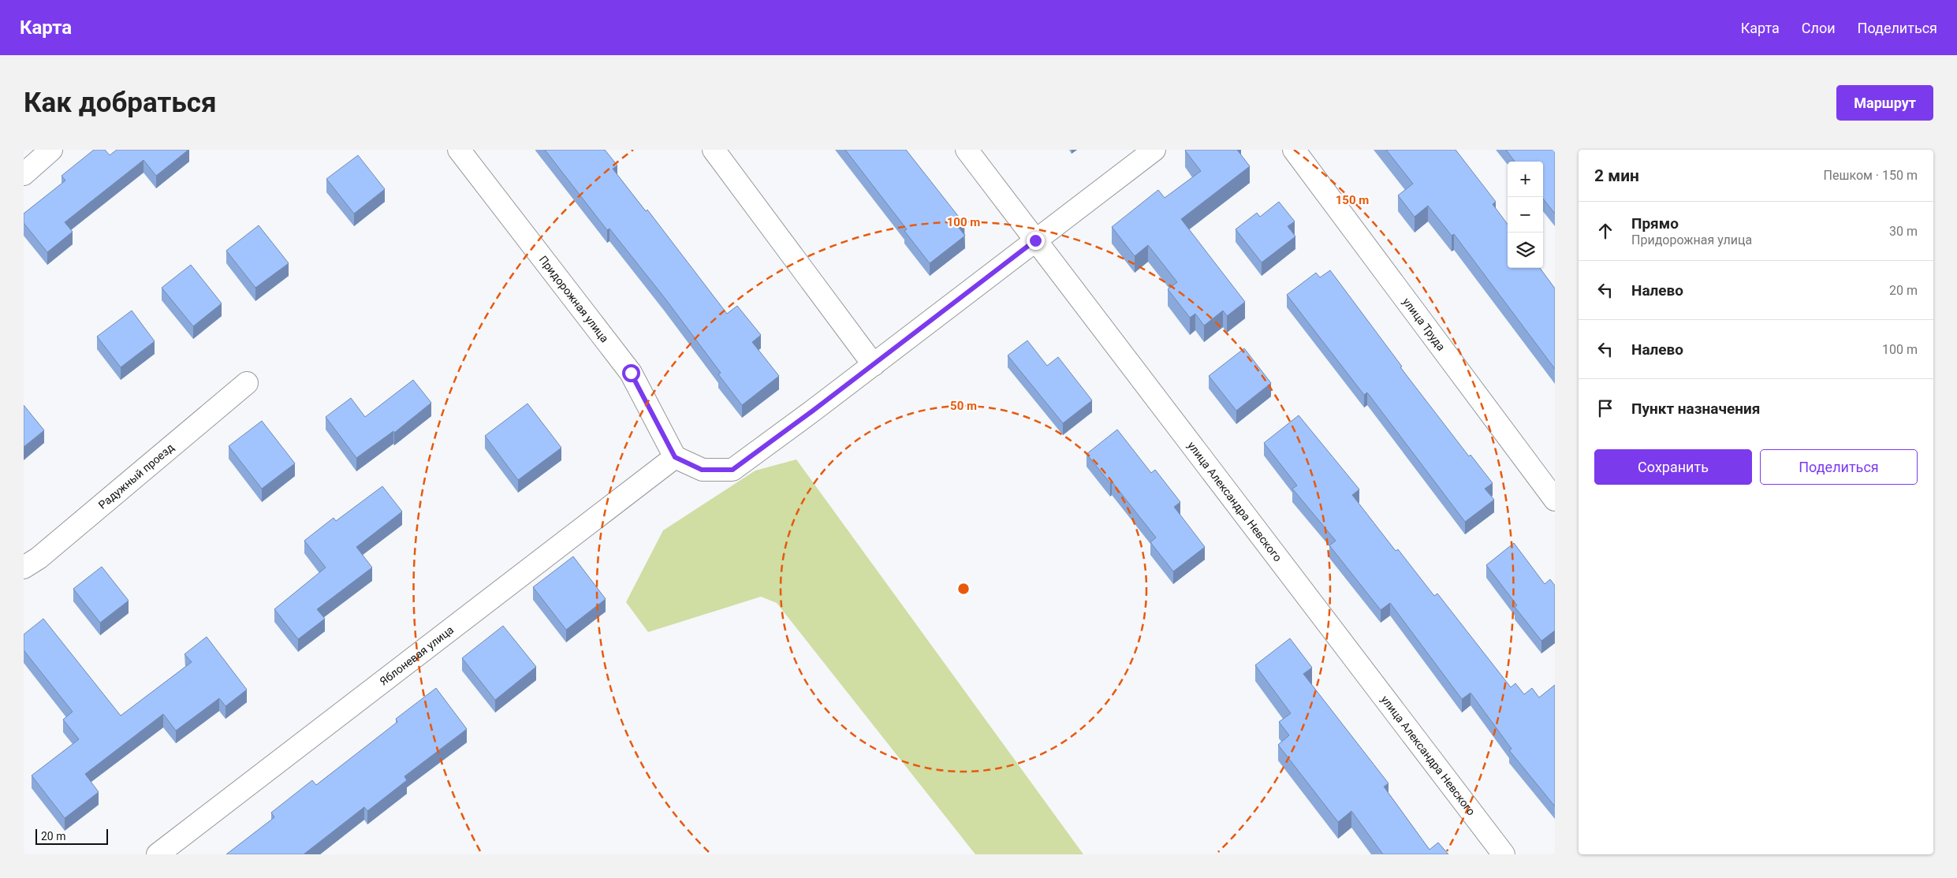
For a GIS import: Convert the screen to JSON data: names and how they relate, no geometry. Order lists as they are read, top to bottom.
{
  "streets": {
    "street": [
      "Придорожная улица",
      "улица Труда",
      "Радужный проезд",
      "улица Александра Невского",
      "Яблоневая улица"
    ]
  },
  "crossings": [
    ["Придорожная улица", "Яблоневая улица"]
  ],
  "scale_bar": "20 m",
  "page": {
    "header": "Карта",
    "nav": ["Карта", "Слои", "Поделиться"],
    "buttons": [
      "Маршрут",
      ["Сохранить", "Поделиться"]
    ],
    "title": "Как добраться",
    "heading": ["2 мин", "Пешком · 150 m"],
    "map_buttons": ["+", "−"],
    "list": [
      ["Прямо", "Придорожная улица", "30 m"],
      ["Налево", "20 m"],
      ["Налево", "100 m"],
      "Пункт назначения"
    ],
    "scale": "20 m"
  },
  "rings": ["150 m", "100 m", "50 m"]
}
